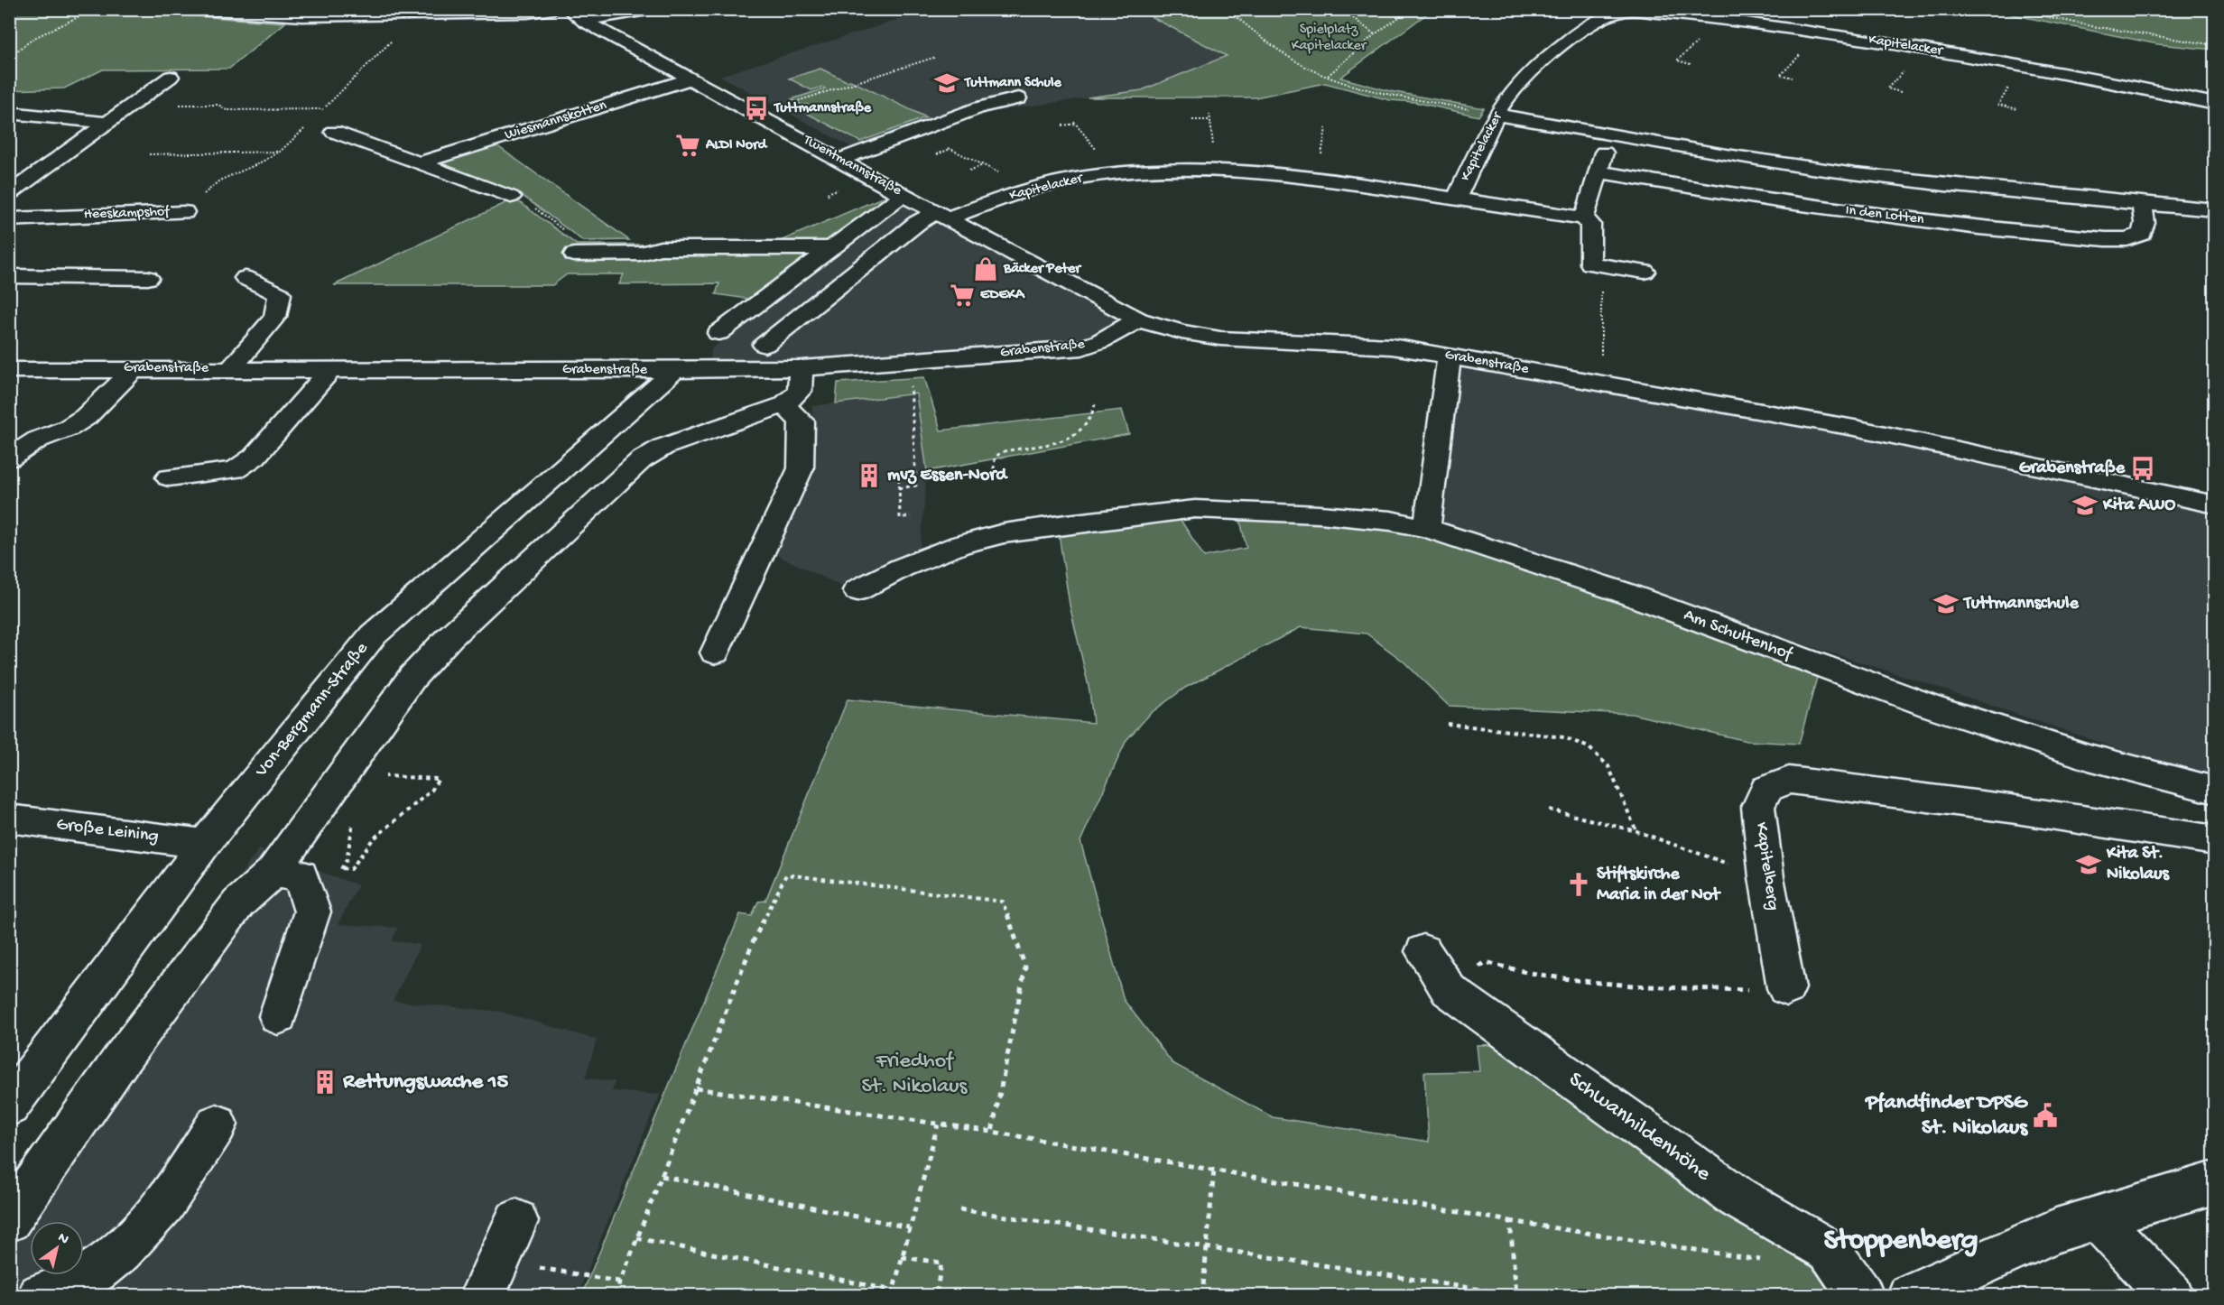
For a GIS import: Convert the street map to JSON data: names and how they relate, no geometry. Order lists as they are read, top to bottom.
{
  "streets": {
    "street": [
      "Kapitelacker",
      "Wiesmannskotten",
      "Twentmannstraße",
      "Heeskampshof",
      "In den Lotten",
      "Grabenstraße",
      "Am Schultenhof",
      "Von-Bergmann-Straße",
      "Große Leining",
      "Kapitelberg",
      "Schwanhildenhöhe"
    ]
  },
  "crossings": [
    ["Kapitelacker", "Twentmannstraße"],
    ["Wiesmannskotten", "Twentmannstraße"],
    ["Twentmannstraße", "Grabenstraße"],
    ["Grabenstraße", "Von-Bergmann-Straße"],
    ["Von-Bergmann-Straße", "Große Leining"]
  ],
  "districts": ["Stoppenberg"],
  "parks": ["Spielplatz Kapitelacker", "Friedhof St. Nikolaus"],
  "places": {
    "school or university": [
      "Tuttmann Schule",
      "Kita AWO",
      "Tuttmannschule",
      "Kita St. Nikolaus"
    ],
    "bus stop": ["Tuttmannstraße", "Grabenstraße"],
    "supermarket": ["ALDI Nord", "EDEKA"],
    "shop": ["Bäcker Peter"],
    "building": ["mvz Essen-Nord", "Rettungswache 15"],
    "church": ["Stiftskirche Maria in der Not"],
    "public building": ["Pfandfinder DPSG St. Nikolaus"]
  },
  "north": "top right"
}
